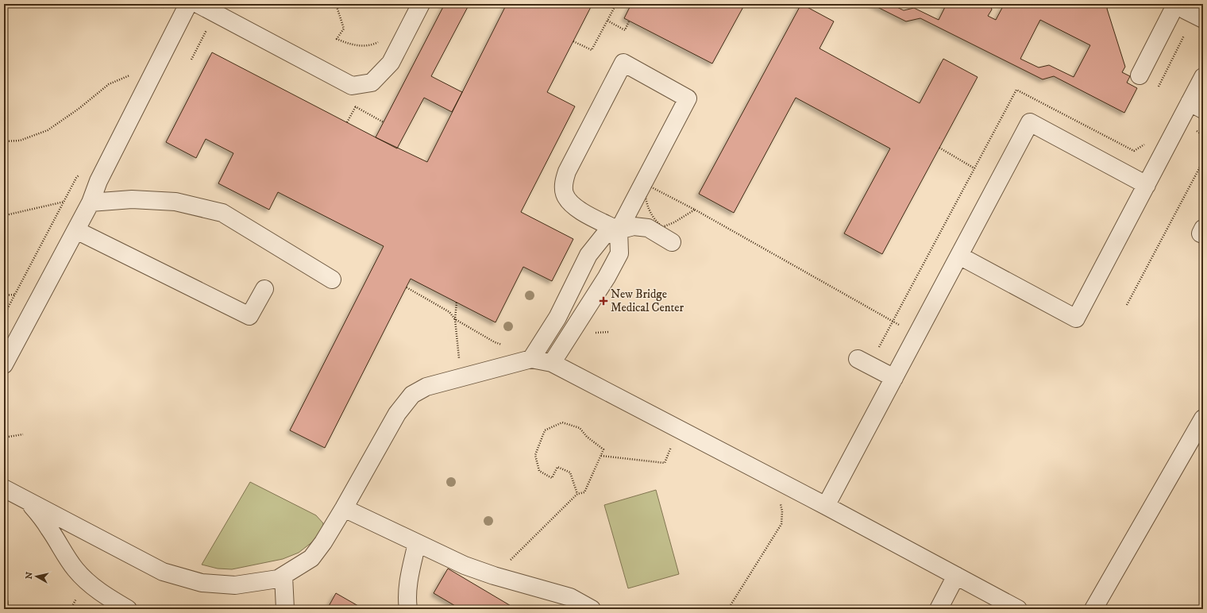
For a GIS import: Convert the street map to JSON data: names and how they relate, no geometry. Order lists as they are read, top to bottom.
{
  "places": {
    "health": ["New Bridge Medical Center"]
  },
  "north": "left"
}
